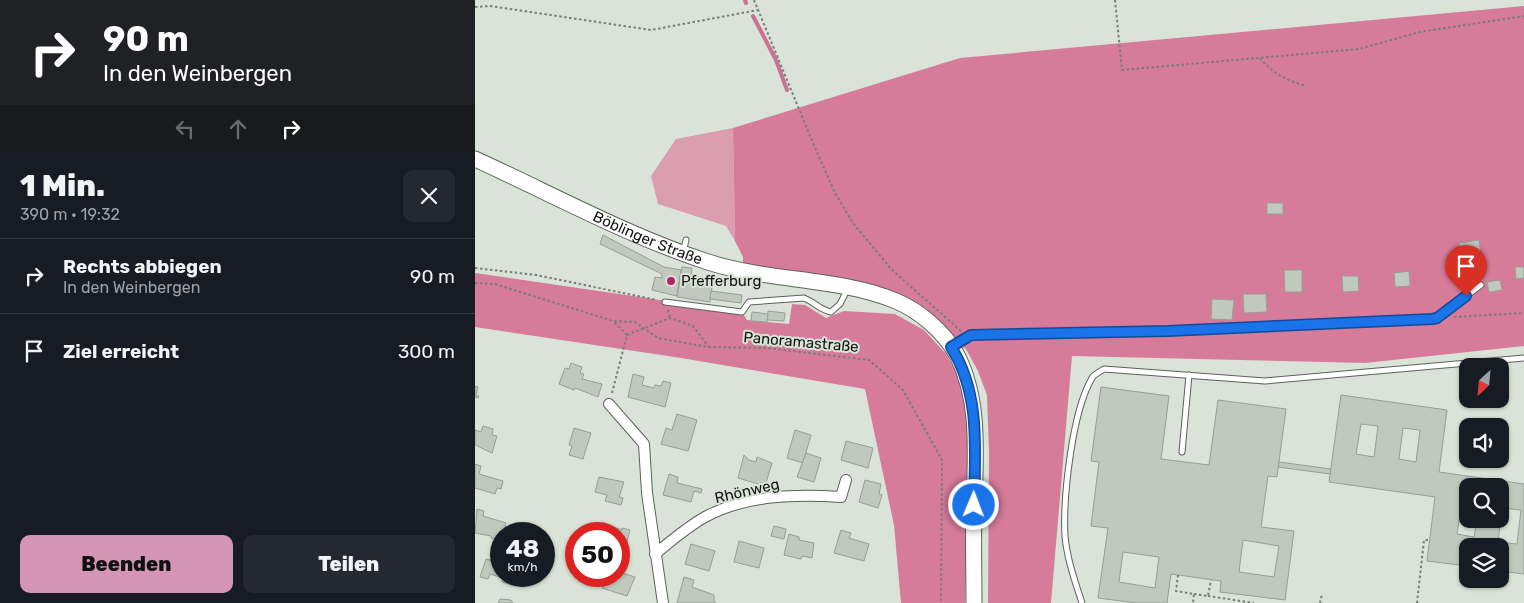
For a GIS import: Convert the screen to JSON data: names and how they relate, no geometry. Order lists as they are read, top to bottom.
{
  "streets": {
    "main road": ["Böblinger Straße"],
    "street": ["Rhönweg"],
    "path": ["Panoramastraße"]
  },
  "places": ["Pfefferburg"],
  "north": "bottom left",
  "page": {
    "turn": ["90 m", "In den Weinbergen"],
    "heading": ["1 Min.", "390 m · 19:32"],
    "list": [
      {
        "name": "Rechts abbiegen",
        "note": "In den Weinbergen",
        "value": "90 m"
      },
      {
        "name": "Ziel erreicht",
        "value": "300 m"
      }
    ],
    "speed": "48 km/h",
    "limit": "50",
    "buttons": ["Beenden", "Teilen"]
  }
}
